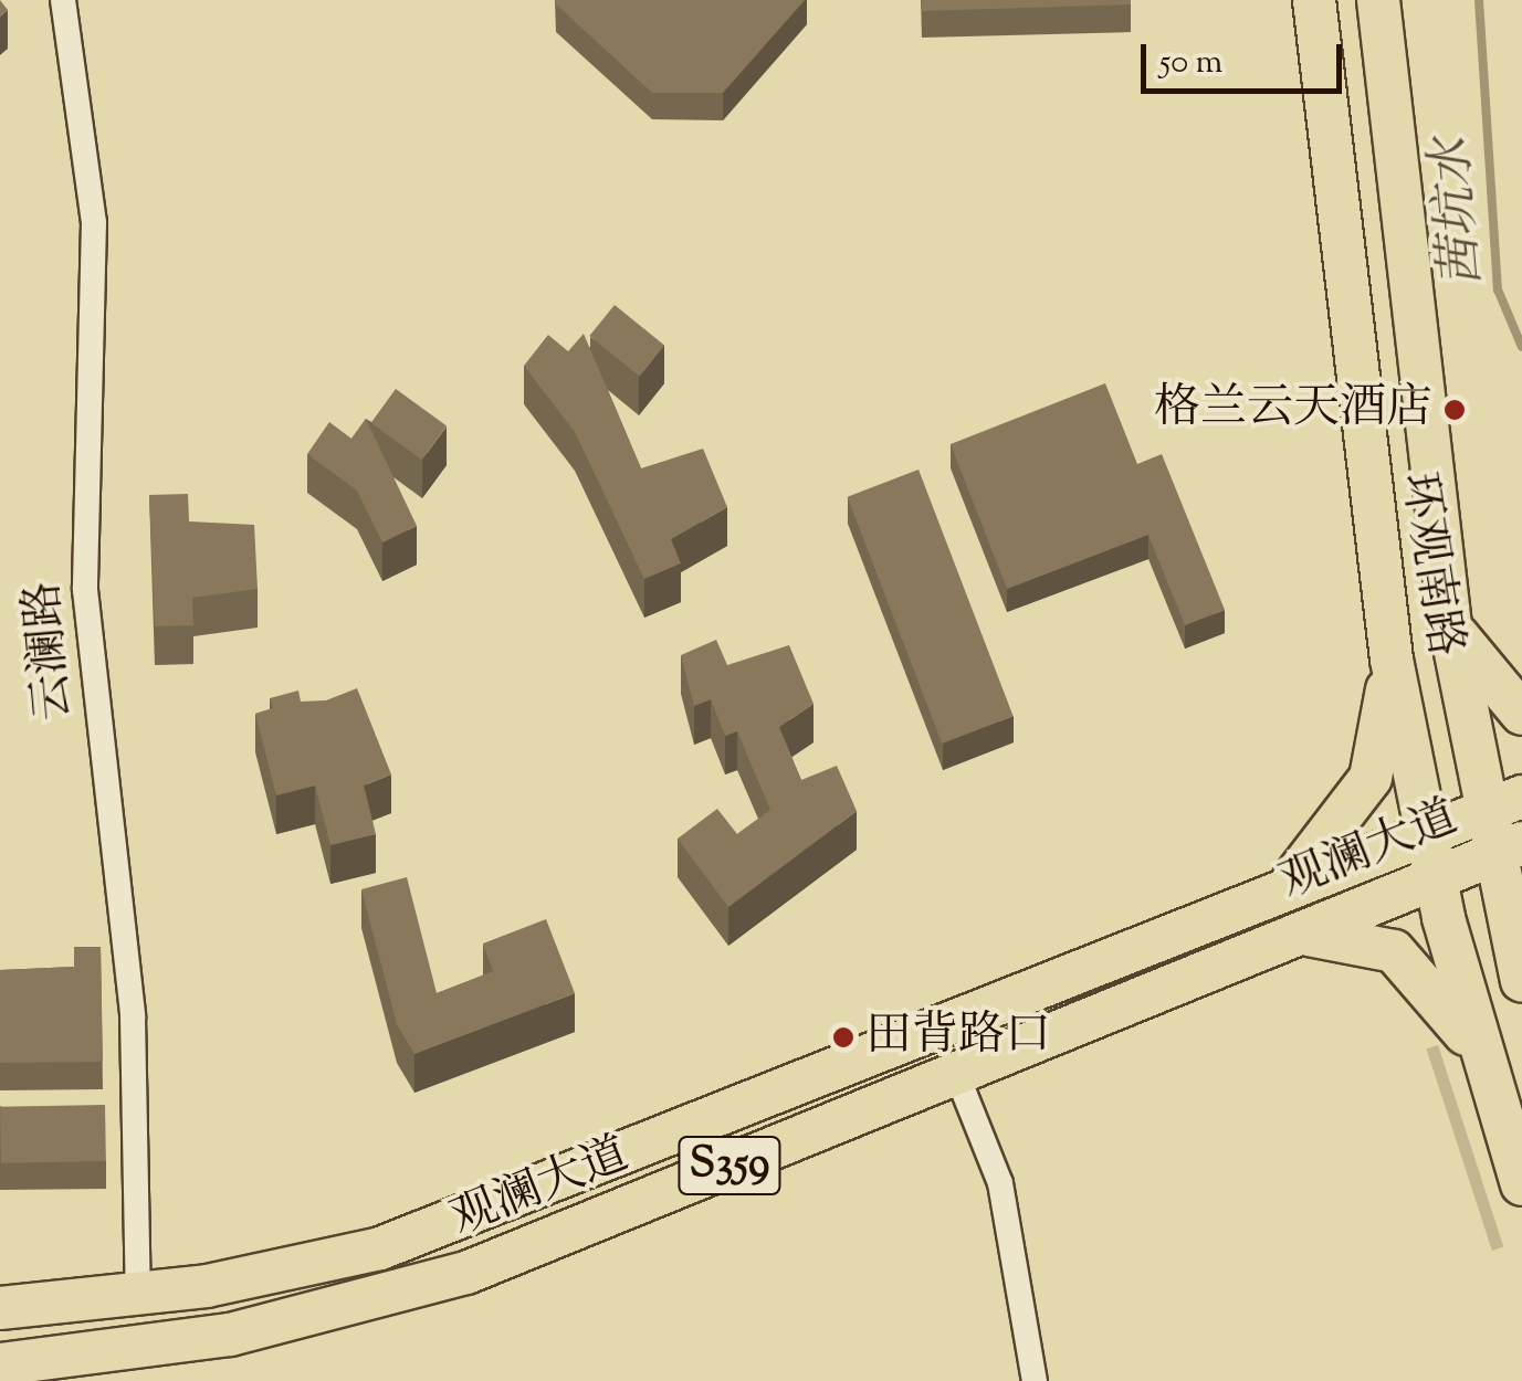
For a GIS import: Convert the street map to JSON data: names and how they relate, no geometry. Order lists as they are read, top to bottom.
{
  "streets": {
    "main road": ["环观南路", "观澜大道", "S359"],
    "street": ["云澜路"]
  },
  "crossings": [
    ["环观南路", "观澜大道"],
    ["云澜路", "观澜大道"]
  ],
  "water": ["茜坑水"],
  "places": ["格兰云天酒店", "田背路口"],
  "scale_bar": "50 m"
}
